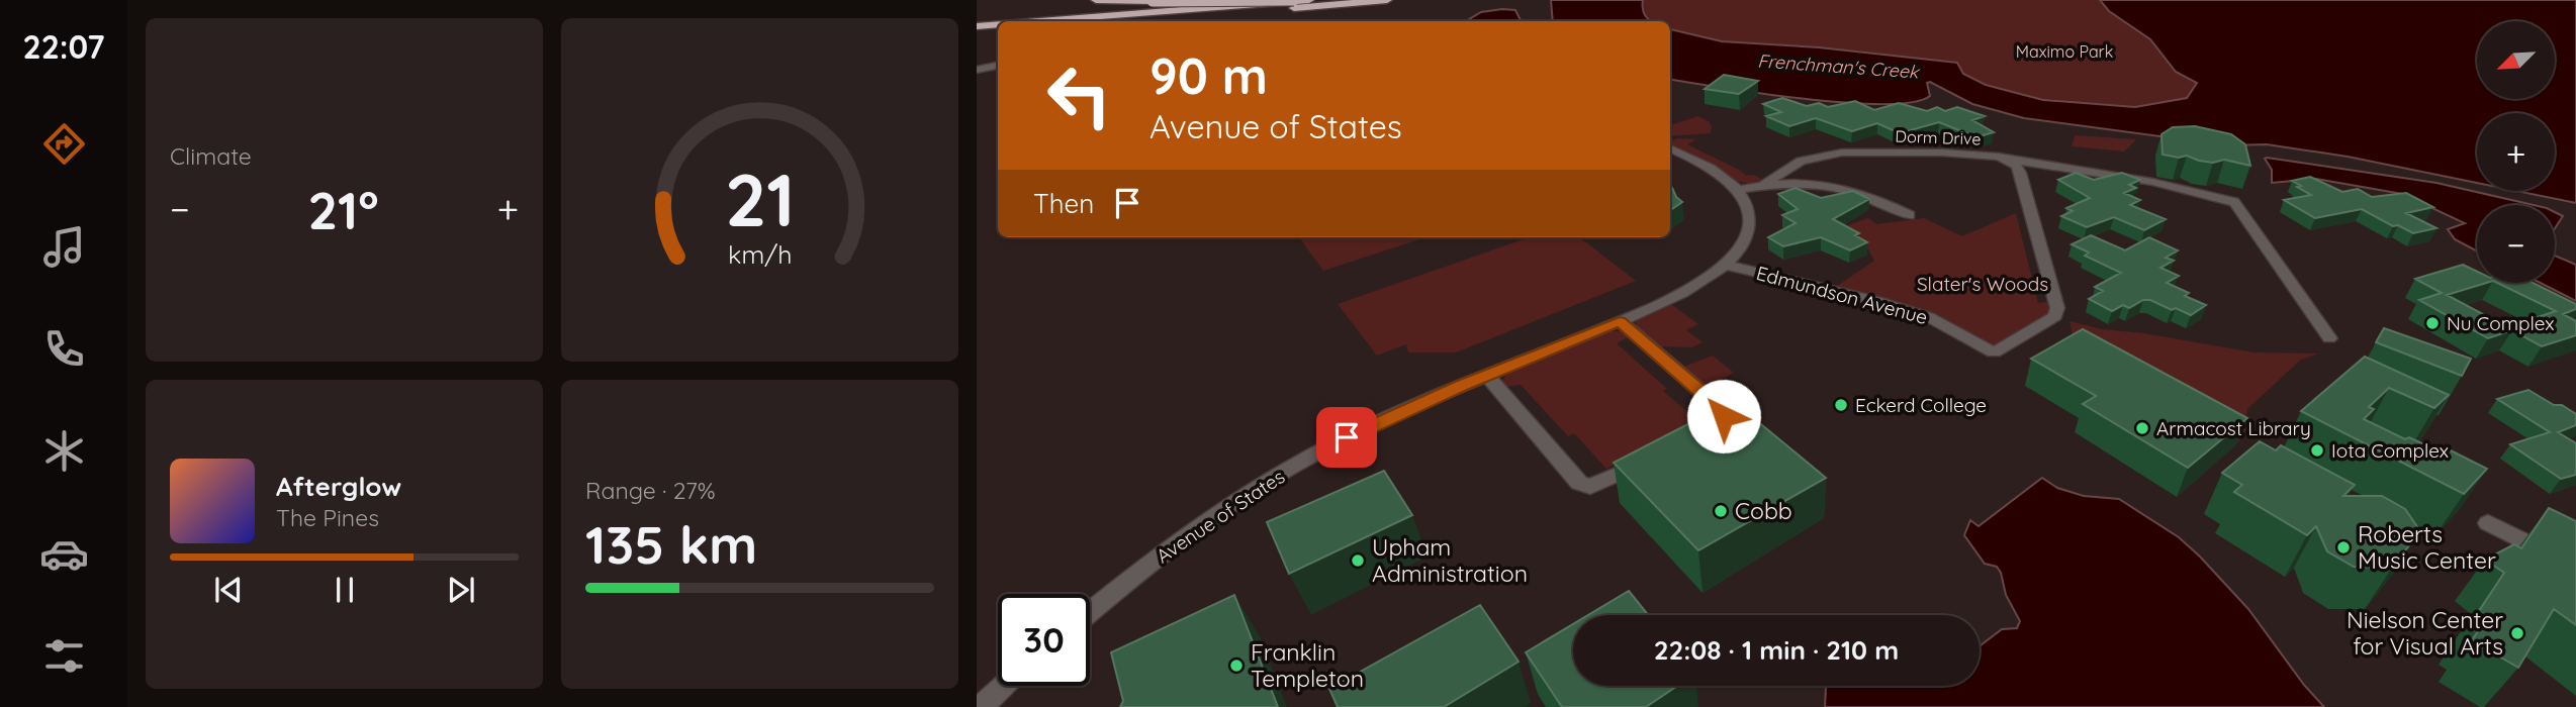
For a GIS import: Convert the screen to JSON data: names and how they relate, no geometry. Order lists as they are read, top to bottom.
{
  "streets": {
    "street": ["Dorm Drive", "Edmundson Avenue", "Avenue of States"]
  },
  "crossings": [
    ["Dorm Drive", "Edmundson Avenue"],
    ["Edmundson Avenue", "Avenue of States"]
  ],
  "water": ["Frenchman's Creek"],
  "parks": ["Maximo Park", "Slater's Woods"],
  "places": [
    "Nu Complex",
    "Eckerd College",
    "Armacost Library",
    "Iota Complex",
    "Cobb",
    "Roberts Music Center",
    "Upham Administration",
    "Nielson Center for Visual Arts",
    "Franklin Templeton"
  ],
  "north": "bottom left",
  "page": {
    "tabs": "22:07",
    "tile": [
      "Climate",
      ["Range · 27%", "135 km"]
    ],
    "map_buttons": ["+", "−"],
    "turn": ["90 m", "Avenue of States"],
    "then": "Then",
    "heat": ["−", "21°", "+"],
    "song": ["Afterglow", "The Pines"],
    "limit": "30",
    "trip": "22:08 · 1 min · 210 m",
    "gauge": ["21", "km/h"]
  }
}
